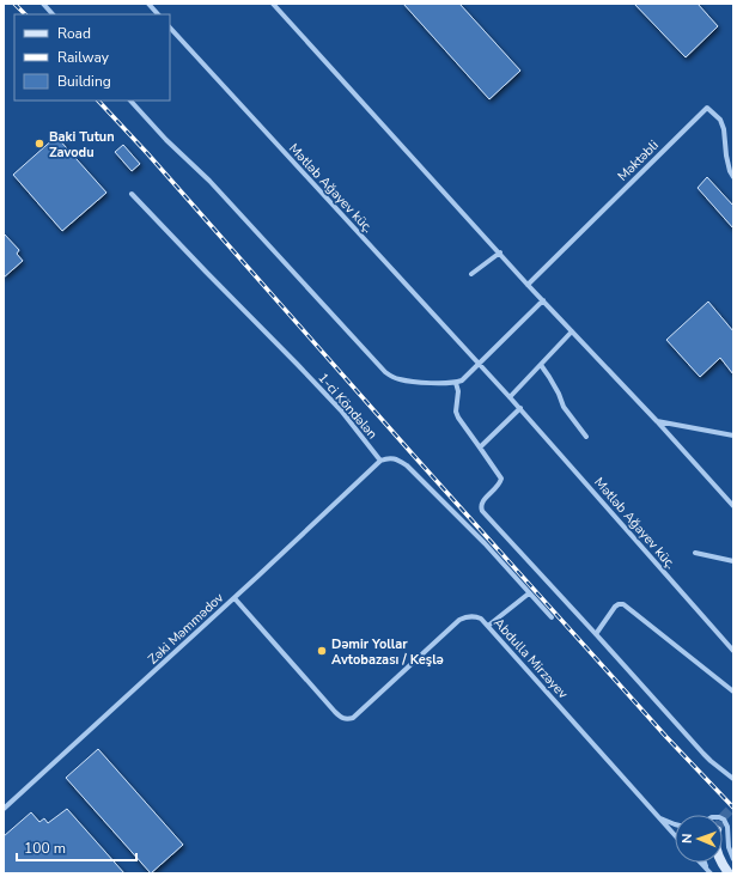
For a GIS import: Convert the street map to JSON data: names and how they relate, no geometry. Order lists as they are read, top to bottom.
{
  "streets": {
    "street": [
      "Məktəbli",
      "Mətləb Ağayev küç.",
      "1-ci Köndələn",
      "Zəki Məmmədov",
      "Abdulla Mirzəyev"
    ]
  },
  "crossings": [
    ["1-ci Köndələn", "Zəki Məmmədov"],
    ["Zəki Məmmədov", "Abdulla Mirzəyev"]
  ],
  "places": ["Baki Tutun Zavodu", "Dəmir Yollar Avtobazası / Keşlə"],
  "legend": ["Road", "Railway", "Building"],
  "scale_bar": "100 m",
  "north": "left"
}
